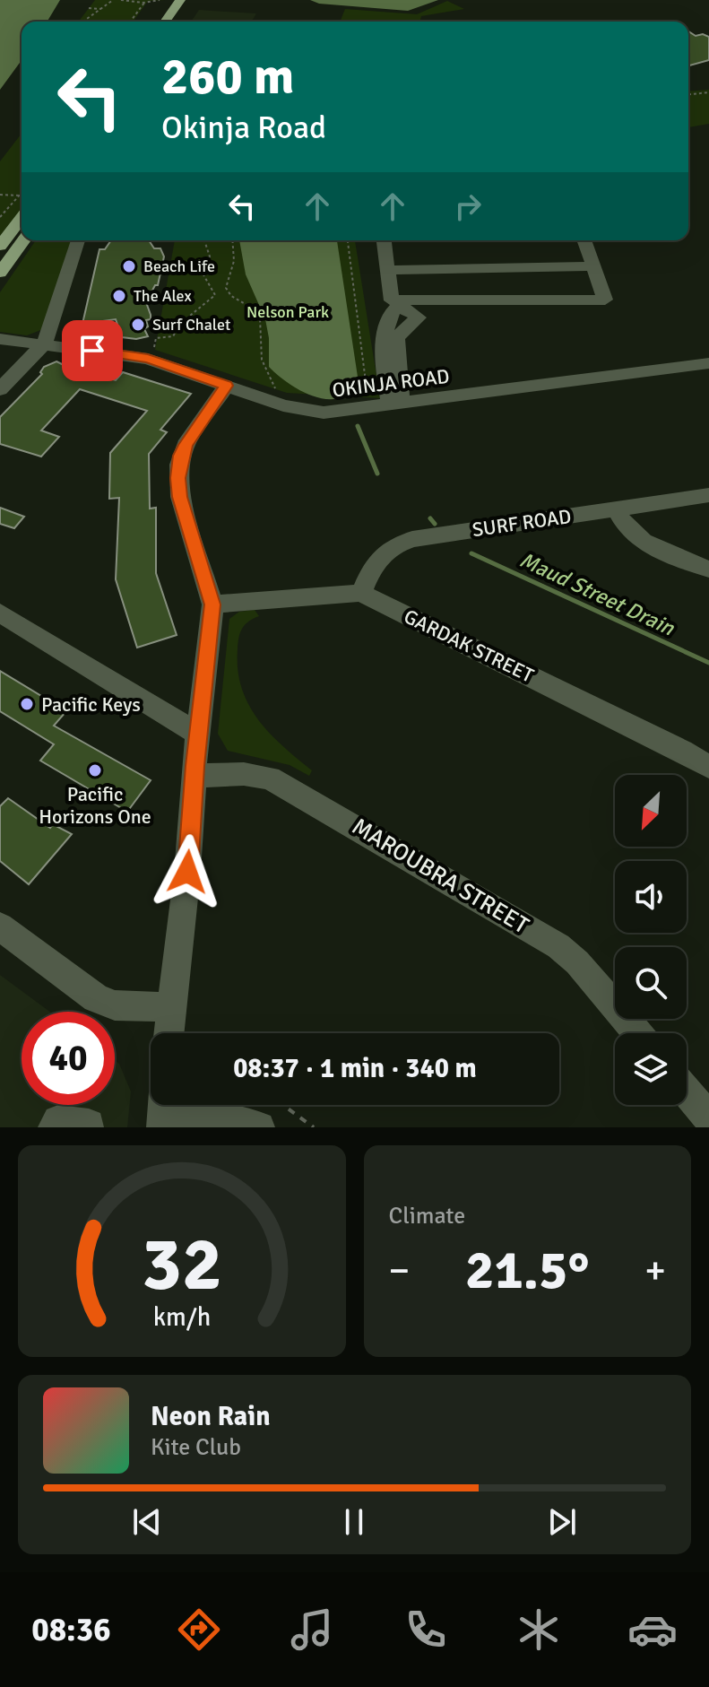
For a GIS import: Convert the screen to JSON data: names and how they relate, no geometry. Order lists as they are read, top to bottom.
{
  "streets": {
    "street": [
      "OKINJA ROAD",
      "SURF ROAD",
      "GARDAK STREET",
      "MAROUBRA STREET"
    ]
  },
  "crossings": [
    ["SURF ROAD", "GARDAK STREET"]
  ],
  "water": ["Maud Street Drain"],
  "parks": ["Nelson Park"],
  "places": [
    "Beach Life",
    "The Alex",
    "Surf Chalet",
    "Pacific Keys",
    "Pacific Horizons One"
  ],
  "north": "bottom left",
  "page": {
    "turn": ["260 m", "Okinja Road"],
    "limit": "40",
    "trip": "08:37 · 1 min · 340 m",
    "tile": "Climate",
    "heat": ["−", "21.5°", "+"],
    "song": ["Neon Rain", "Kite Club"],
    "tabs": "08:36",
    "gauge": ["32", "km/h"]
  }
}
